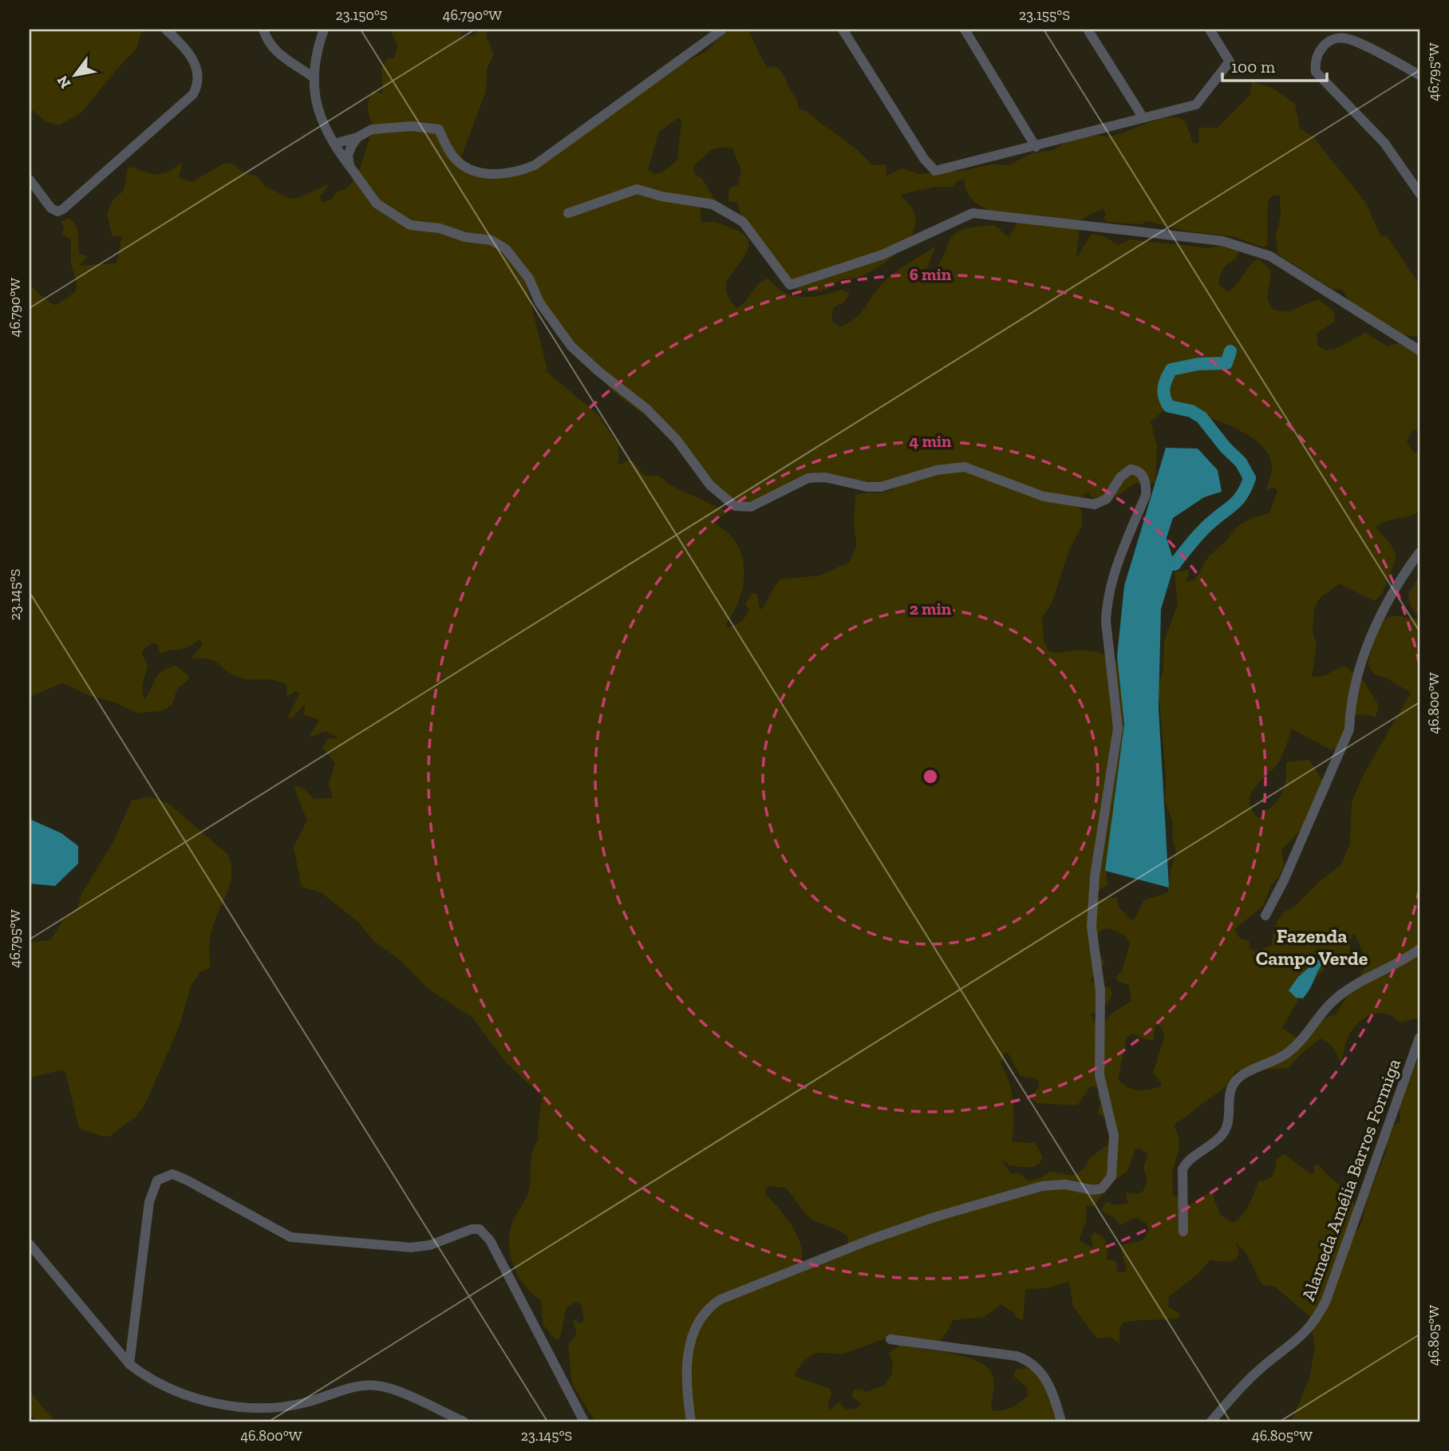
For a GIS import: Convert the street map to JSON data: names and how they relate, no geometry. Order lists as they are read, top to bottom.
{
  "streets": {
    "street": ["Alameda Amélia Barros Formiga"]
  },
  "districts": ["Fazenda Campo Verde"],
  "scale_bar": "100 m",
  "north": "bottom left",
  "coordinates": [
    "23.150°S",
    "46.790°W",
    "23.155°S",
    "46.795°W",
    "23.145°S",
    "46.800°W",
    "46.805°W"
  ],
  "rings": ["6 min", "4 min", "2 min"]
}
